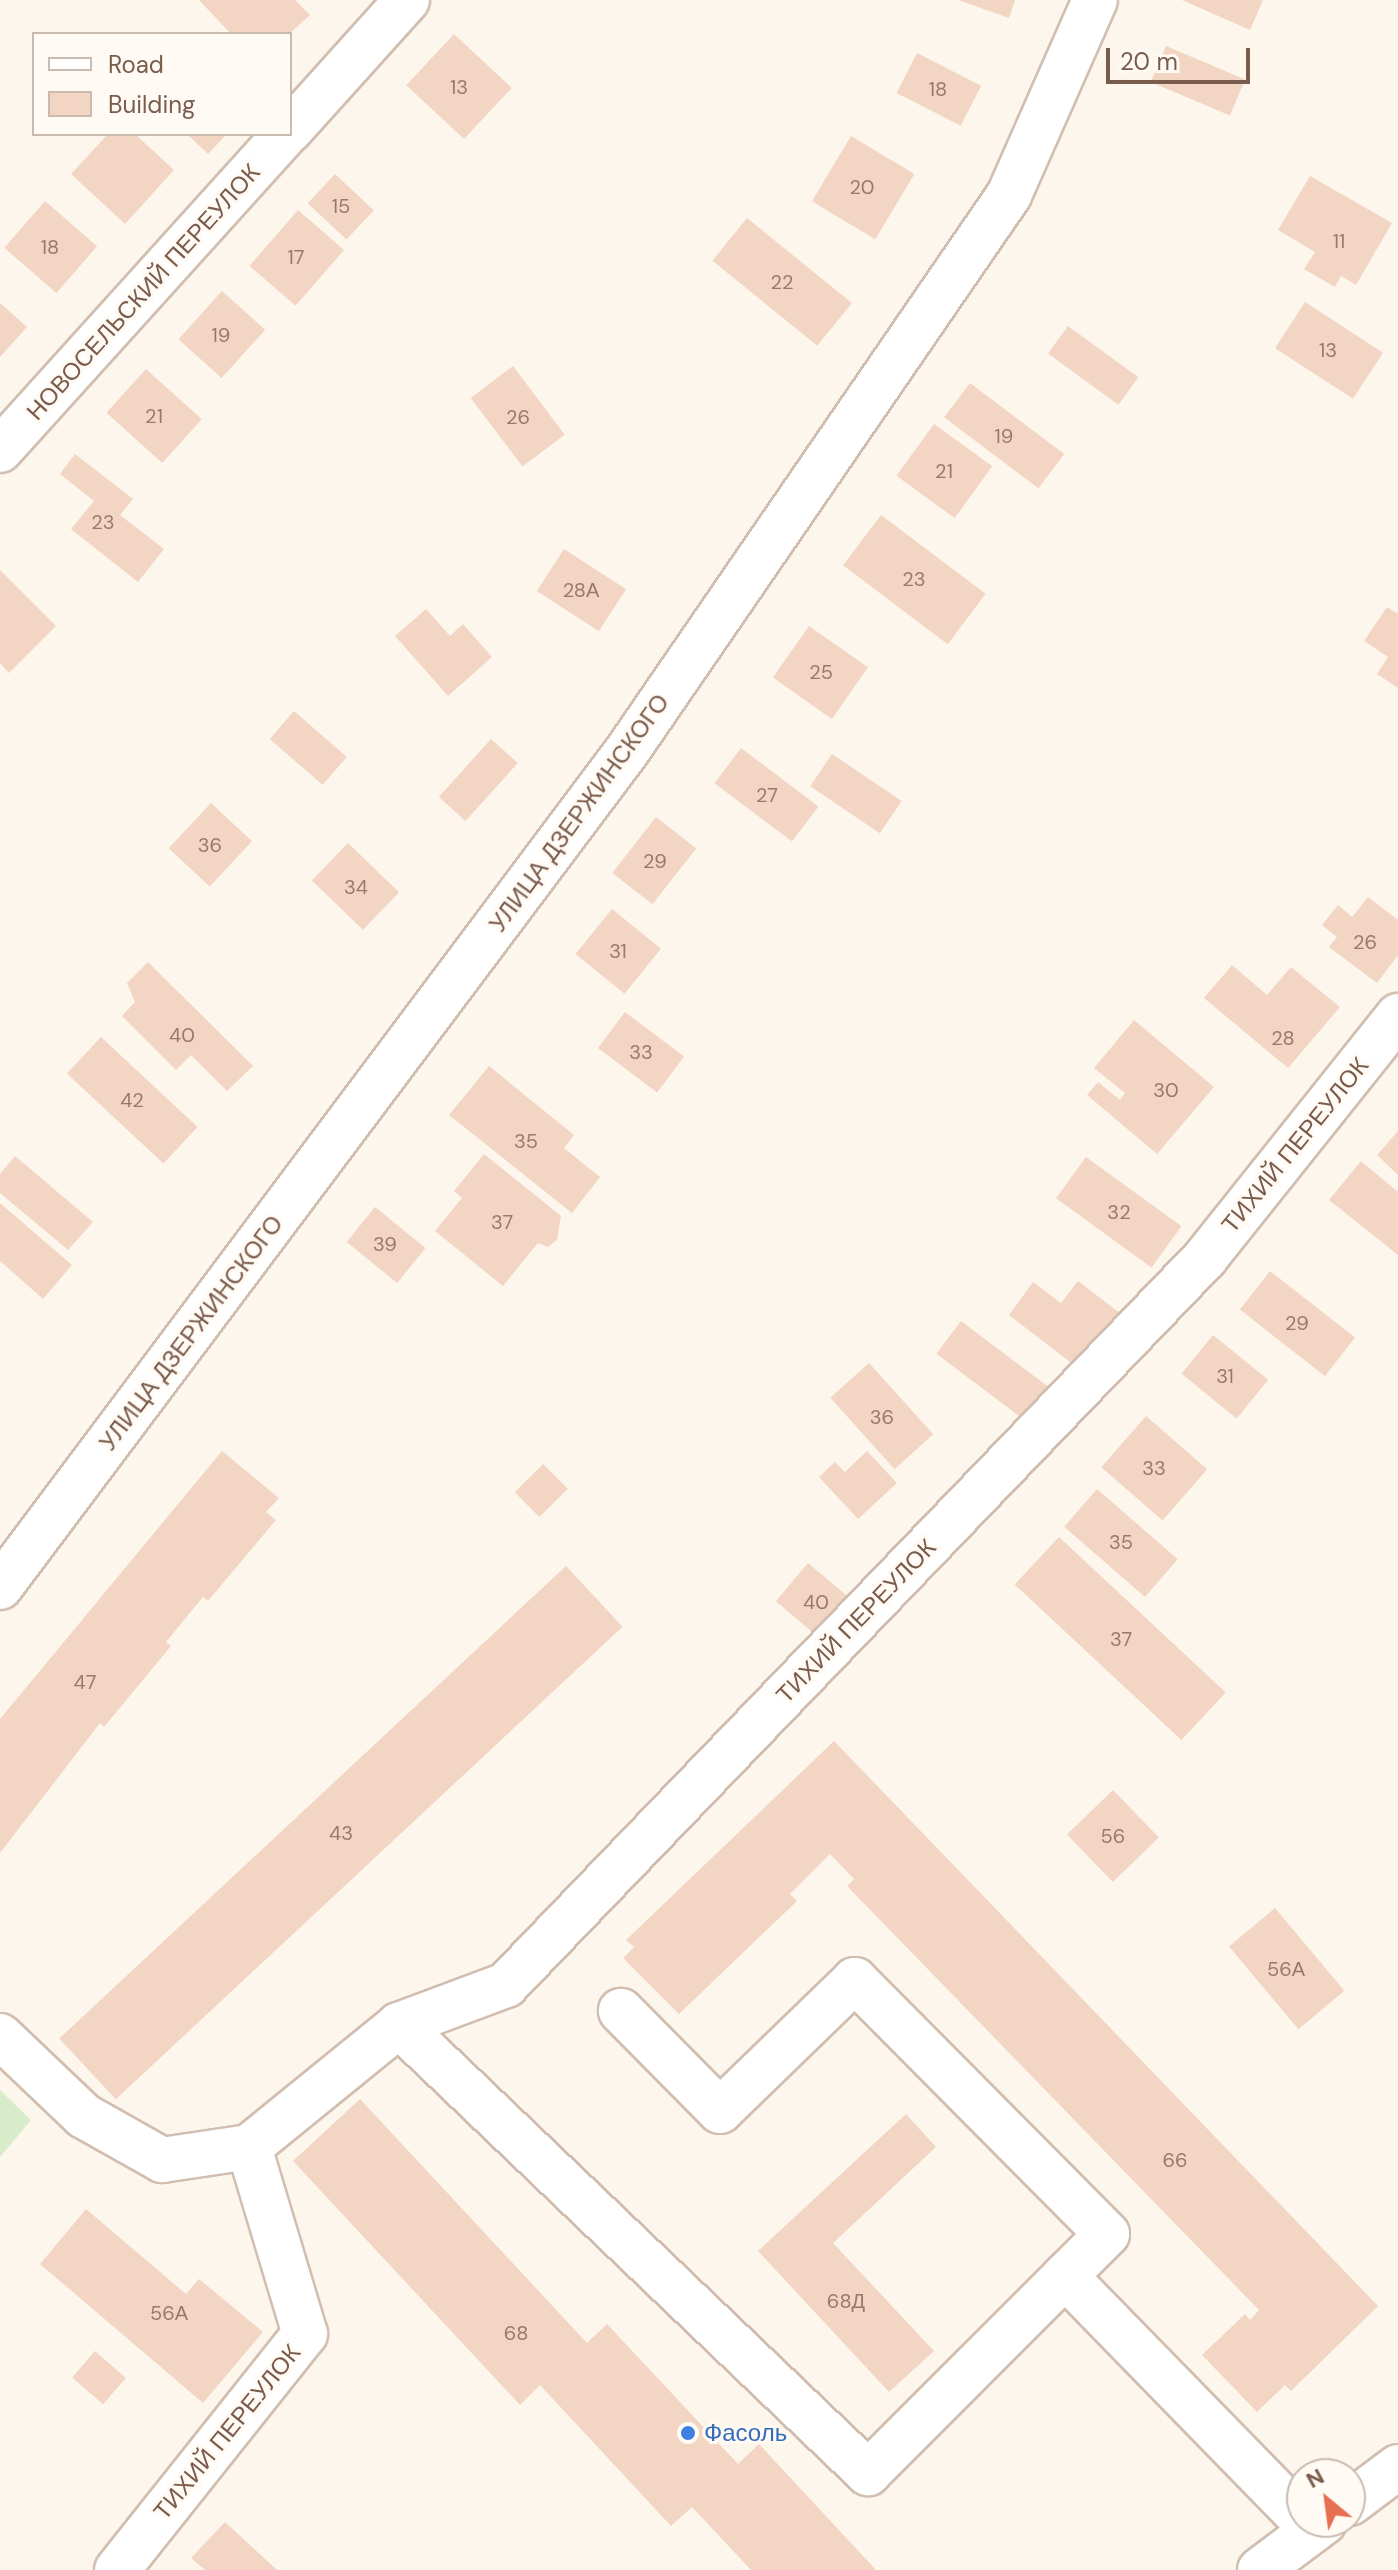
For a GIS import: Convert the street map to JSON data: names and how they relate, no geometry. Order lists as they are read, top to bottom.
{
  "streets": {
    "street": ["НОВОСЕЛЬСКИЙ ПЕРЕУЛОК", "УЛИЦА ДЗЕРЖИНСКОГО", "ТИХИЙ ПЕРЕУЛОК"]
  },
  "places": ["Фасоль"],
  "house_numbers": [
    "13",
    "18",
    "20",
    "15",
    "11",
    "18",
    "17",
    "22",
    "19",
    "13",
    "21",
    "26",
    "19",
    "21",
    "23",
    "23",
    "28А",
    "25",
    "27",
    "36",
    "29",
    "34",
    "26",
    "31",
    "40",
    "28",
    "33",
    "30",
    "42",
    "35",
    "32",
    "37",
    "39",
    "29",
    "31",
    "36",
    "33",
    "35",
    "40",
    "37",
    "47",
    "43",
    "56",
    "56А",
    "66",
    "68Д",
    "56А",
    "68"
  ],
  "legend": ["Road", "Building"],
  "scale_bar": "20 m",
  "north": "top left"
}
